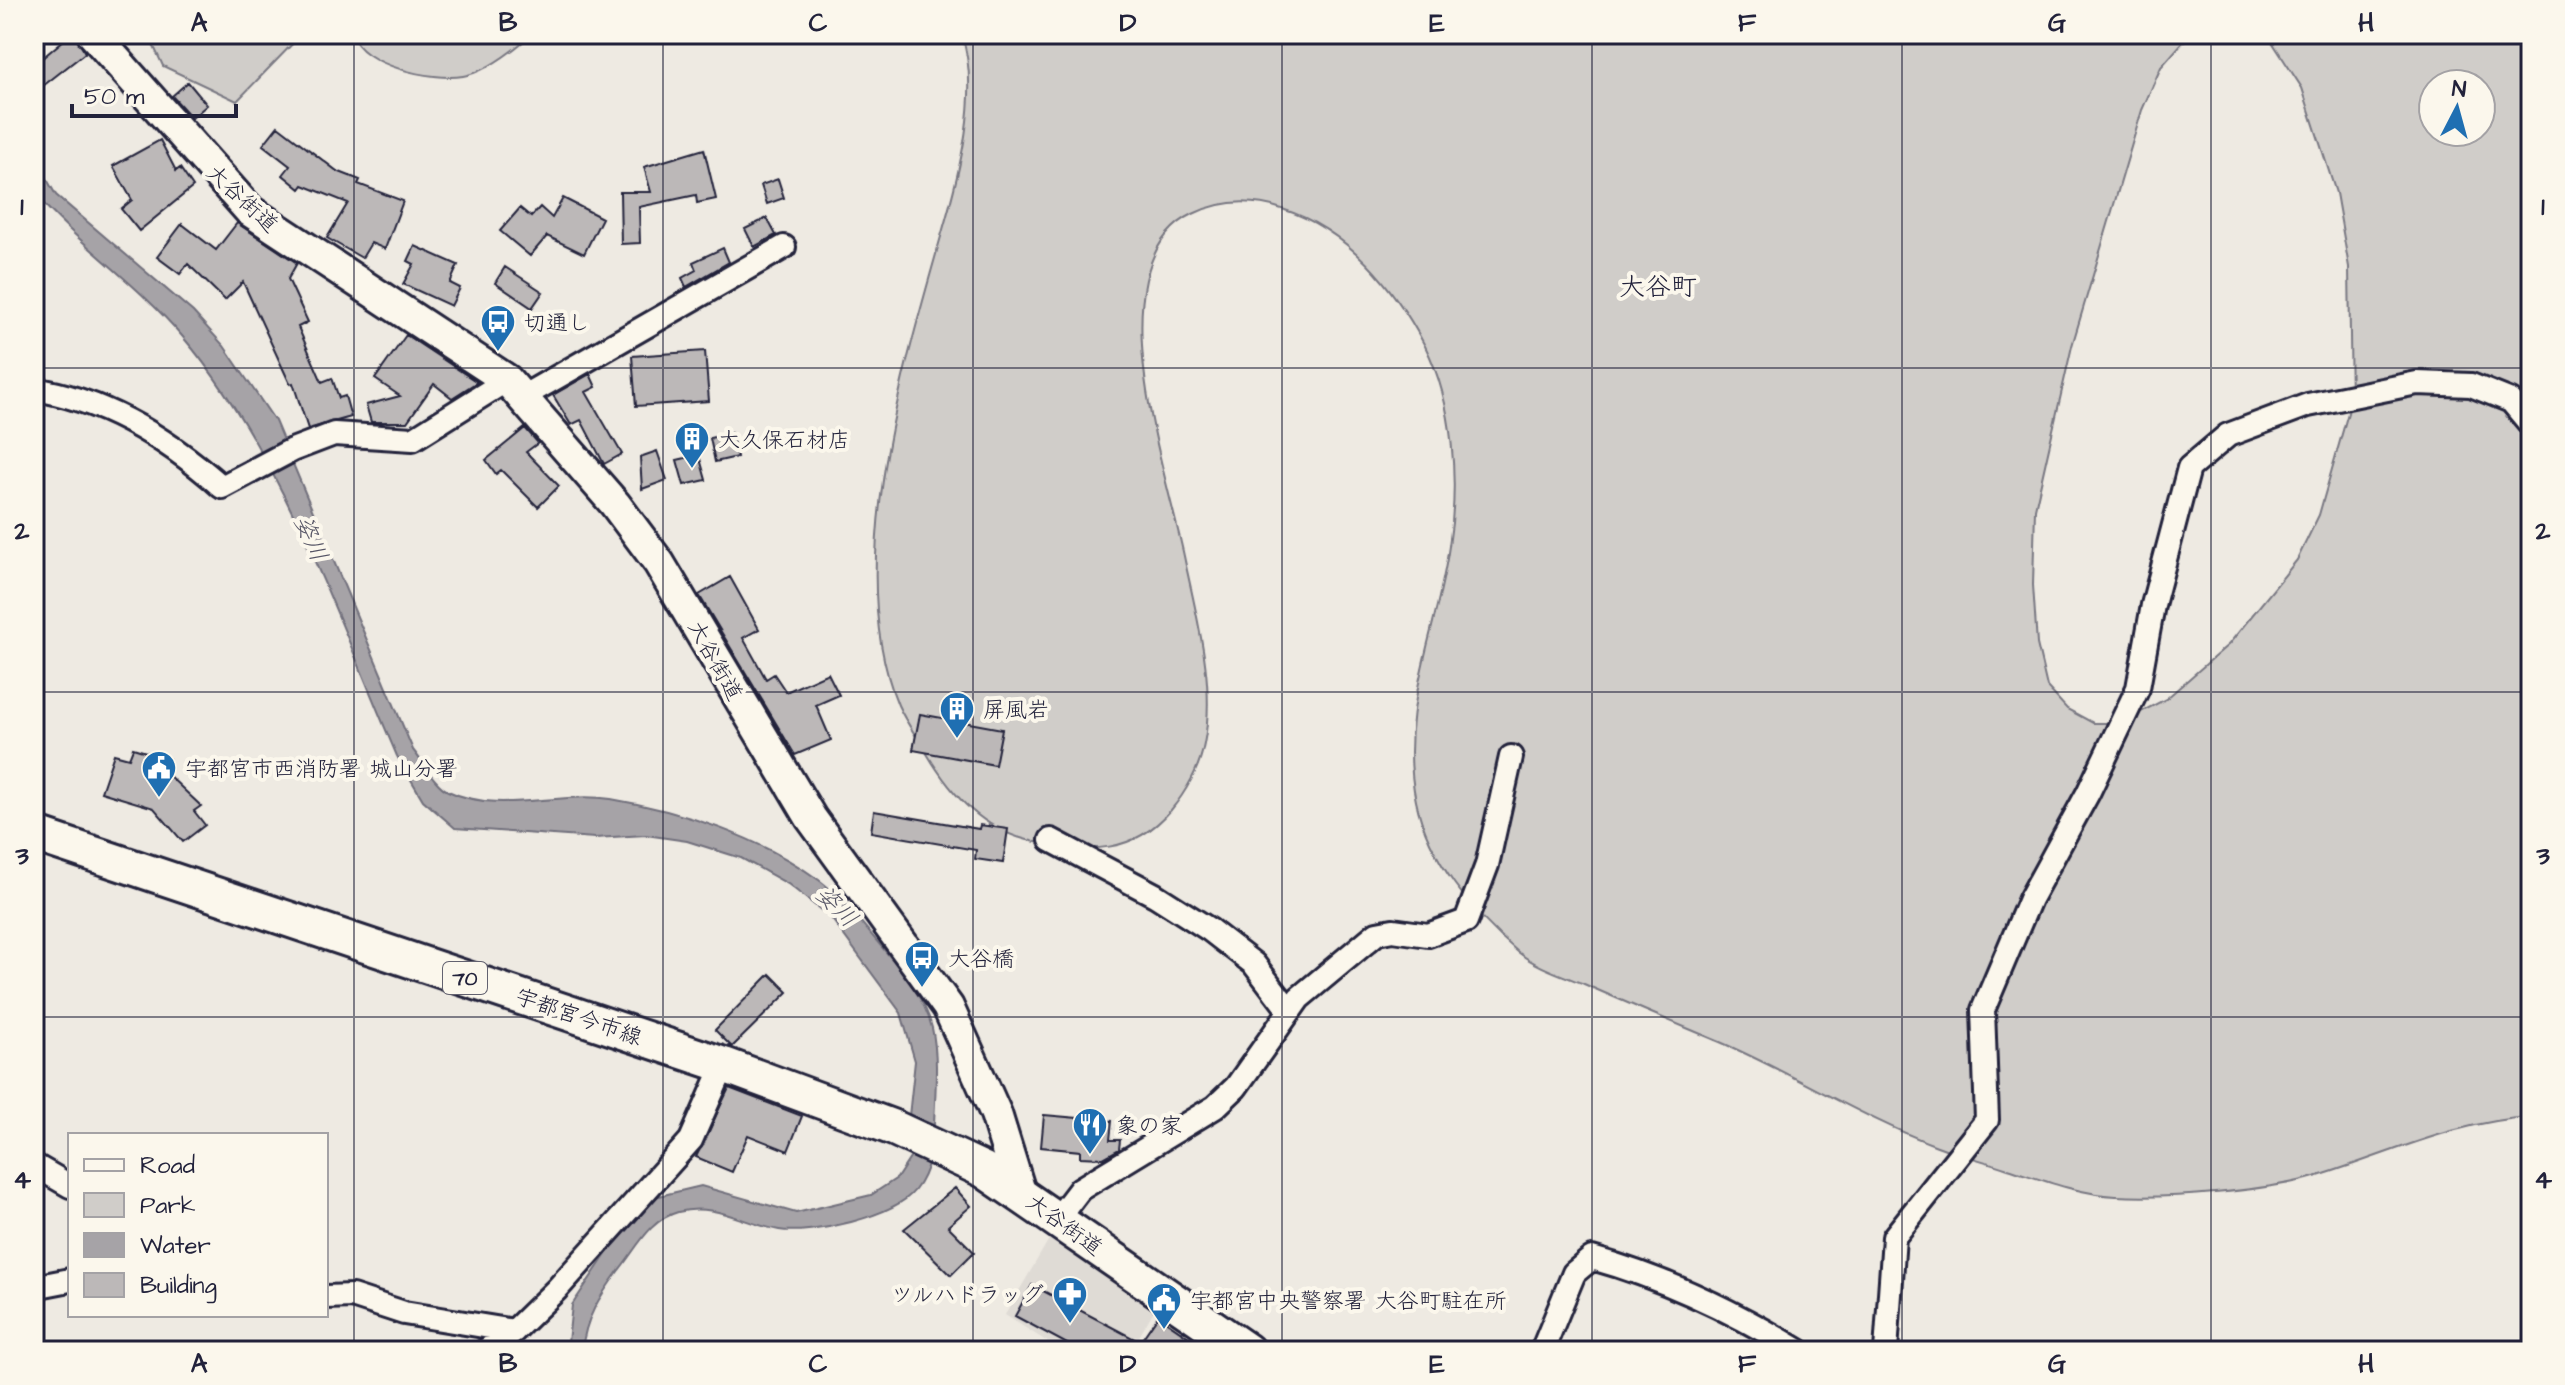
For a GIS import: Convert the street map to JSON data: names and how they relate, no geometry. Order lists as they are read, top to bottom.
{
  "streets": {
    "main road": ["大谷街道", "70", "宇都宮今市線"]
  },
  "crossings": [
    ["大谷街道", "宇都宮今市線"]
  ],
  "districts": ["大谷町"],
  "water": ["姿川"],
  "places": {
    "bus stop": ["切通し", "大谷橋"],
    "building": ["大久保石材店", "屏風岩"],
    "public building": ["宇都宮市西消防署 城山分署", "宇都宮中央警察署 大谷町駐在所"],
    "restaurant": ["象の家"],
    "pharmacy": ["ツルハドラッグ"]
  },
  "legend": [
    "Road",
    "Park",
    "Water",
    "Building"
  ],
  "scale_bar": "50 m",
  "north": "top",
  "grid": {
    "columns": [
      "A",
      "B",
      "C",
      "D",
      "E",
      "F",
      "G",
      "H"
    ],
    "rows": [
      "1",
      "2",
      "3",
      "4"
    ]
  }
}
